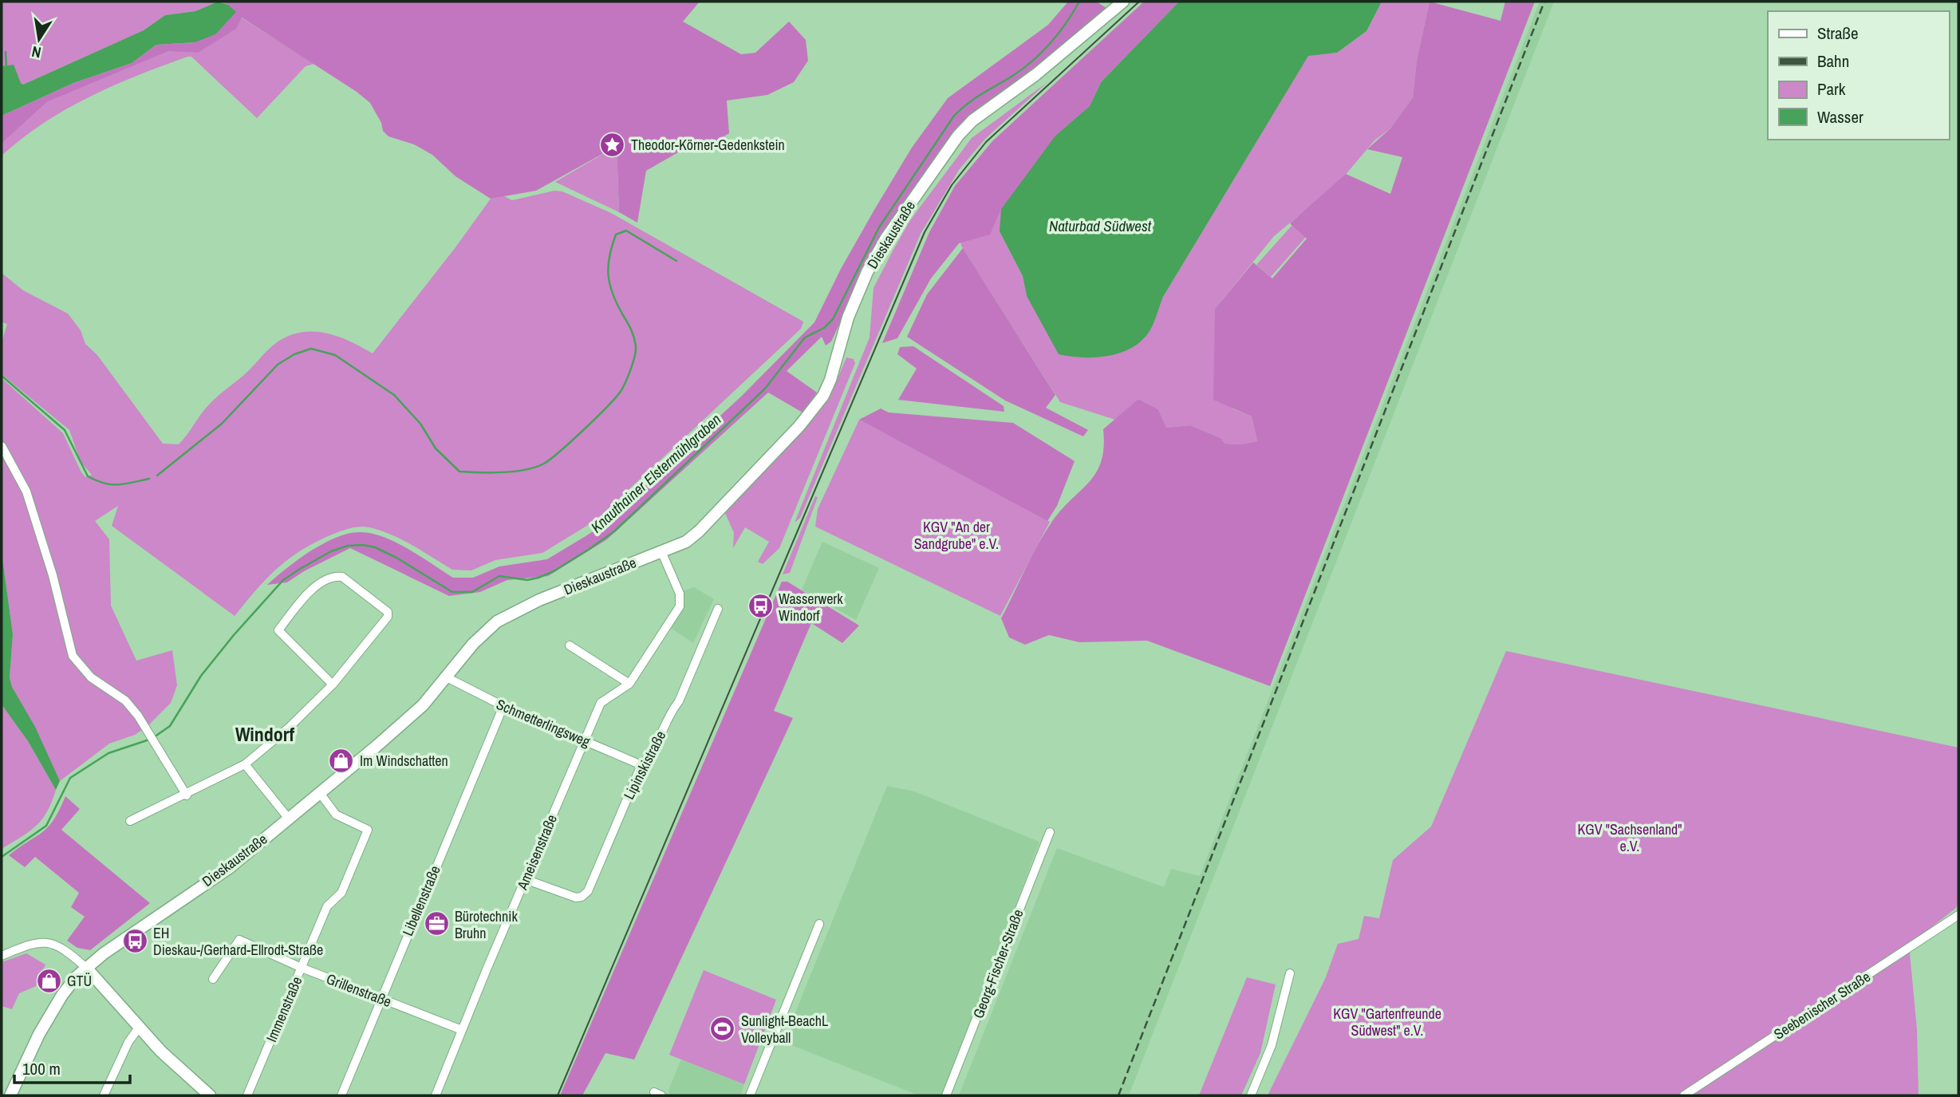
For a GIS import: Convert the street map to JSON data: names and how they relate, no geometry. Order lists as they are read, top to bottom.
{
  "streets": {
    "main road": ["Dieskaustraße"],
    "street": [
      "Schmetterlingsweg",
      "Lipinskistraße",
      "Ameisenstraße",
      "Libellenstraße",
      "Georg-Fischer-Straße",
      "Grillenstraße",
      "Seebenischer Straße",
      "Immenstraße"
    ]
  },
  "crossings": [
    ["Dieskaustraße", "Schmetterlingsweg"],
    ["Dieskaustraße", "Ameisenstraße"],
    ["Dieskaustraße", "Immenstraße"],
    ["Schmetterlingsweg", "Lipinskistraße"],
    ["Schmetterlingsweg", "Ameisenstraße"],
    ["Schmetterlingsweg", "Libellenstraße"],
    ["Lipinskistraße", "Ameisenstraße"],
    ["Ameisenstraße", "Grillenstraße"],
    ["Libellenstraße", "Grillenstraße"],
    ["Grillenstraße", "Immenstraße"]
  ],
  "districts": ["Windorf"],
  "water": ["Naturbad Südwest", "Knauthainer Elstermühlgraben"],
  "parks": ["KGV \"An der Sandgrube\" e.V.", "KGV \"Sachsenland\" e.V.", "KGV \"Gartenfreunde Südwest\" e.V."],
  "places": {
    "place": ["Theodor-Körner-Gedenkstein"],
    "bus stop": ["Wasserwerk Windorf", "EH Dieskau-/Gerhard-Ellrodt-Straße"],
    "shop": ["Im Windschatten", "GTÜ"],
    "office": ["Bürotechnik Bruhn"],
    "sports": ["Sunlight-BeachL Volleyball"]
  },
  "legend": [
    "Straße",
    "Bahn",
    "Park",
    "Wasser"
  ],
  "scale_bar": "100 m",
  "north": "bottom"
}
